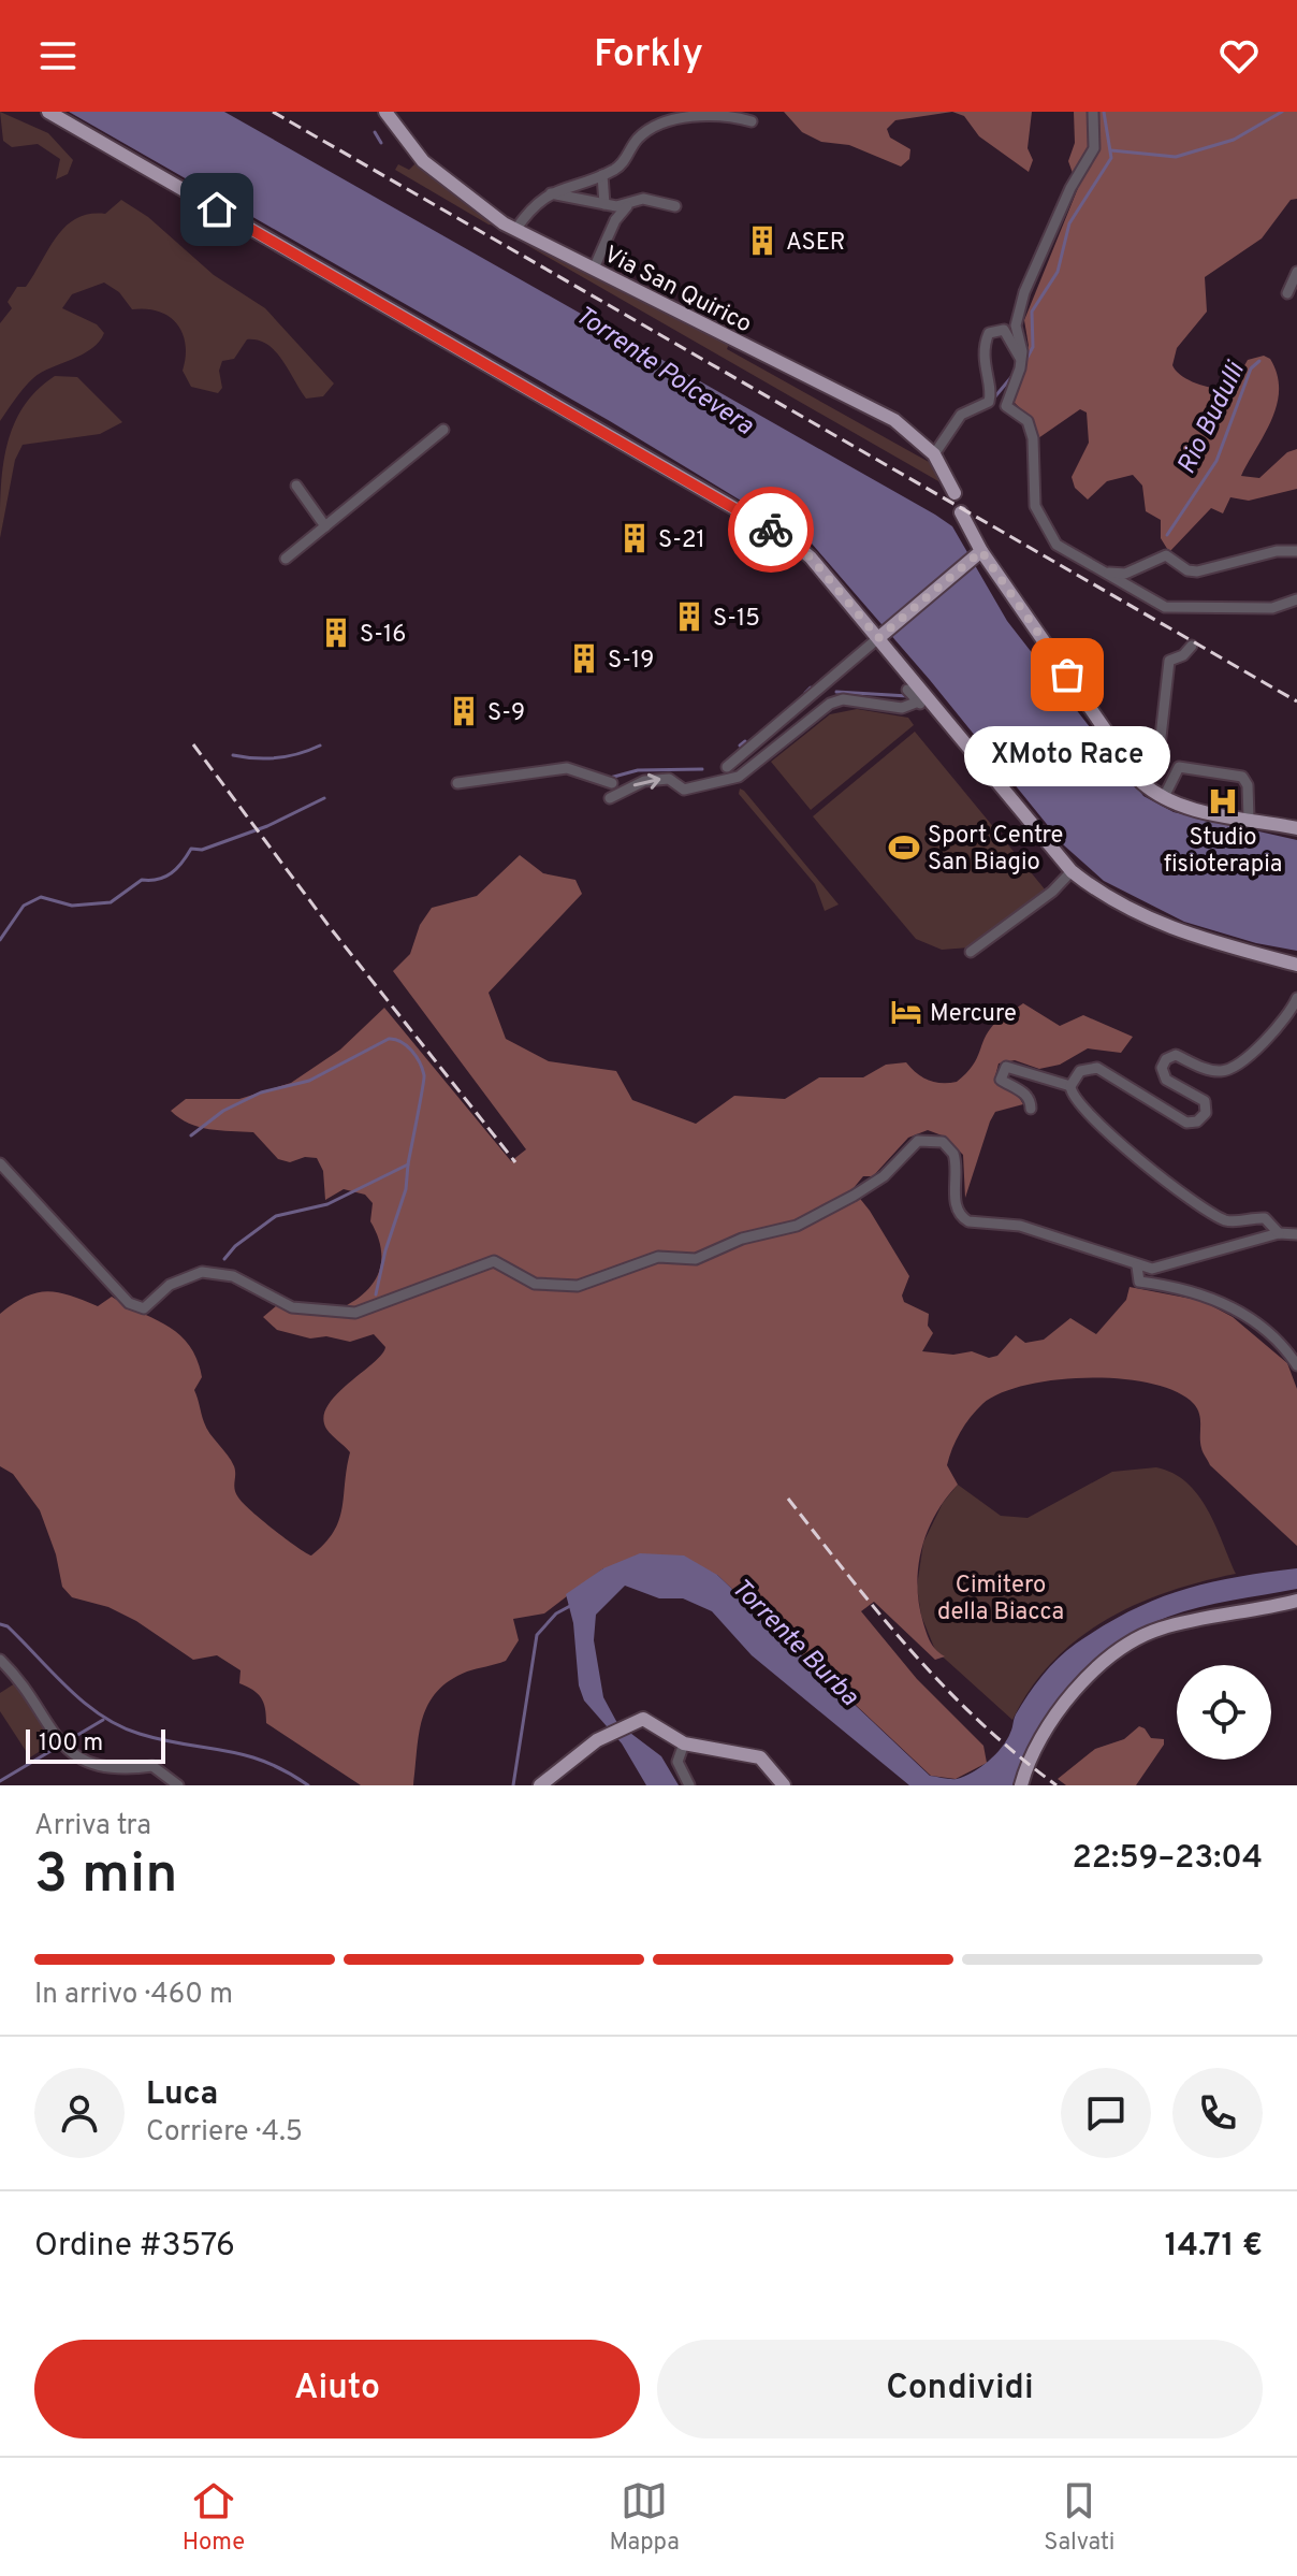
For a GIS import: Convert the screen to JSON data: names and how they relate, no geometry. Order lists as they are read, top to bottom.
{
  "streets": {
    "main road": ["Via San Quirico"]
  },
  "water": ["Torrente Polcevera", "Rio Budulli", "Torrente Burba"],
  "parks": ["Cimitero della Biacca"],
  "places": {
    "building": [
      "ASER",
      "S-21",
      "S-15",
      "S-16",
      "S-19",
      "S-9"
    ],
    "other": ["XMoto Race"],
    "hospital": ["Studio fisioterapia"],
    "sports": ["Sport Centre San Biagio"],
    "hotel": ["Mercure"]
  },
  "scale_bar": "100 m",
  "page": {
    "header": "Forkly",
    "bubble": "XMoto Race",
    "scale": "100 m",
    "heading": ["3 min", "Arriva tra", "22:59–23:04"],
    "panel": [
      "Luca",
      "Corriere · 4.5",
      "Ordine #3576",
      "14.71 €"
    ],
    "bar": "In arrivo · 460 m",
    "buttons": ["Aiuto", "Condividi"],
    "tabs": ["Home", "Mappa", "Salvati"]
  }
}
